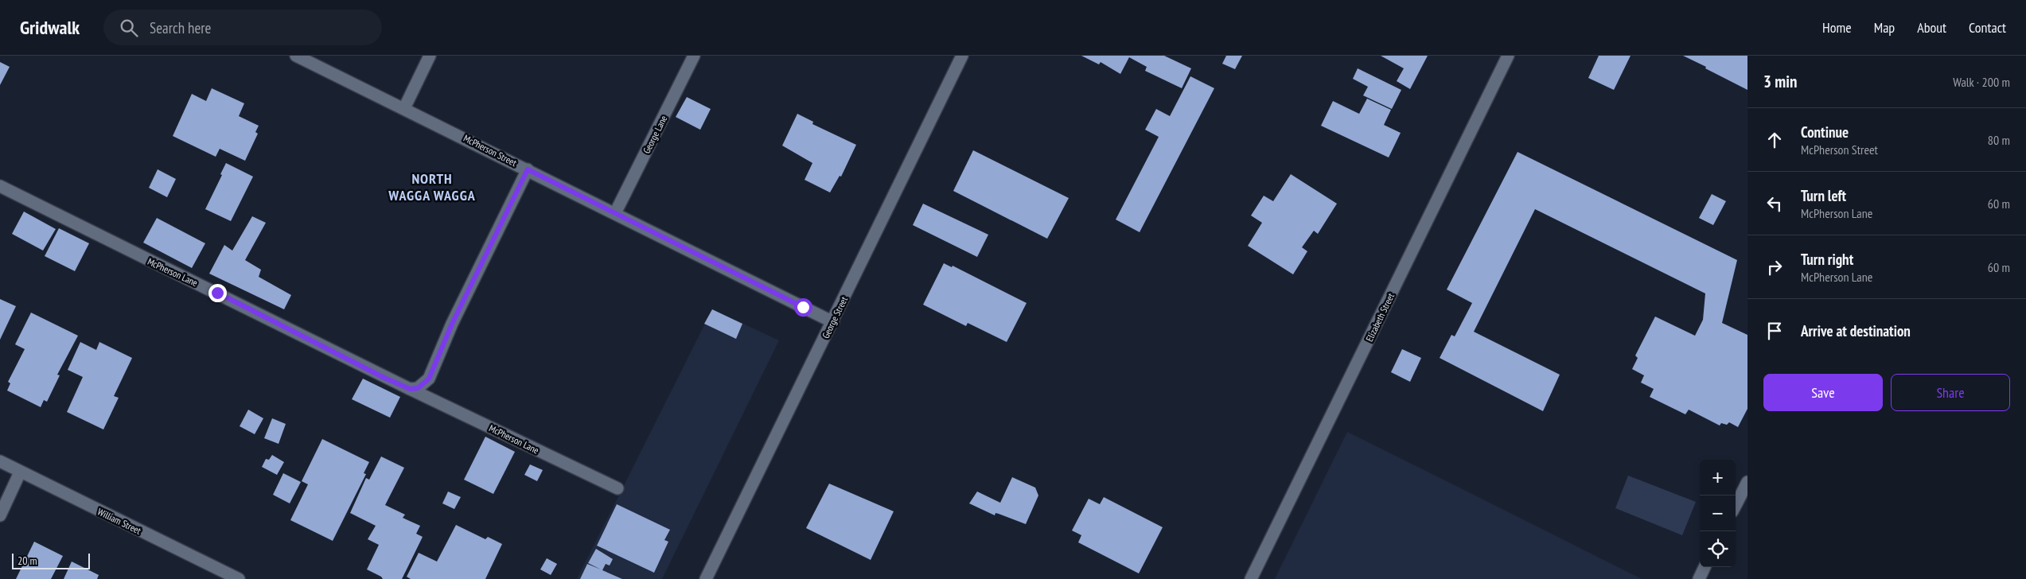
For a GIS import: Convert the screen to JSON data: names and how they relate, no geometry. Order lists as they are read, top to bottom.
{
  "streets": {
    "street": [
      "George Lane",
      "McPherson Street",
      "McPherson Lane",
      "George Street",
      "Elizabeth Street",
      "William Street"
    ]
  },
  "crossings": [
    ["George Lane", "McPherson Street"],
    ["McPherson Street", "George Street"]
  ],
  "districts": ["NORTH WAGGA WAGGA"],
  "scale_bar": "20 m",
  "page": {
    "header": "Gridwalk",
    "search": "Search here",
    "nav": [
      "Home",
      "Map",
      "About",
      "Contact"
    ],
    "heading": ["3 min", "Walk · 200 m"],
    "list": [
      ["Continue", "McPherson Street", "80 m"],
      ["Turn left", "McPherson Lane", "60 m"],
      ["Turn right", "McPherson Lane", "60 m"],
      "Arrive at destination"
    ],
    "buttons": ["Save", "Share"],
    "map_buttons": ["+", "−"],
    "scale": "20 m"
  }
}
